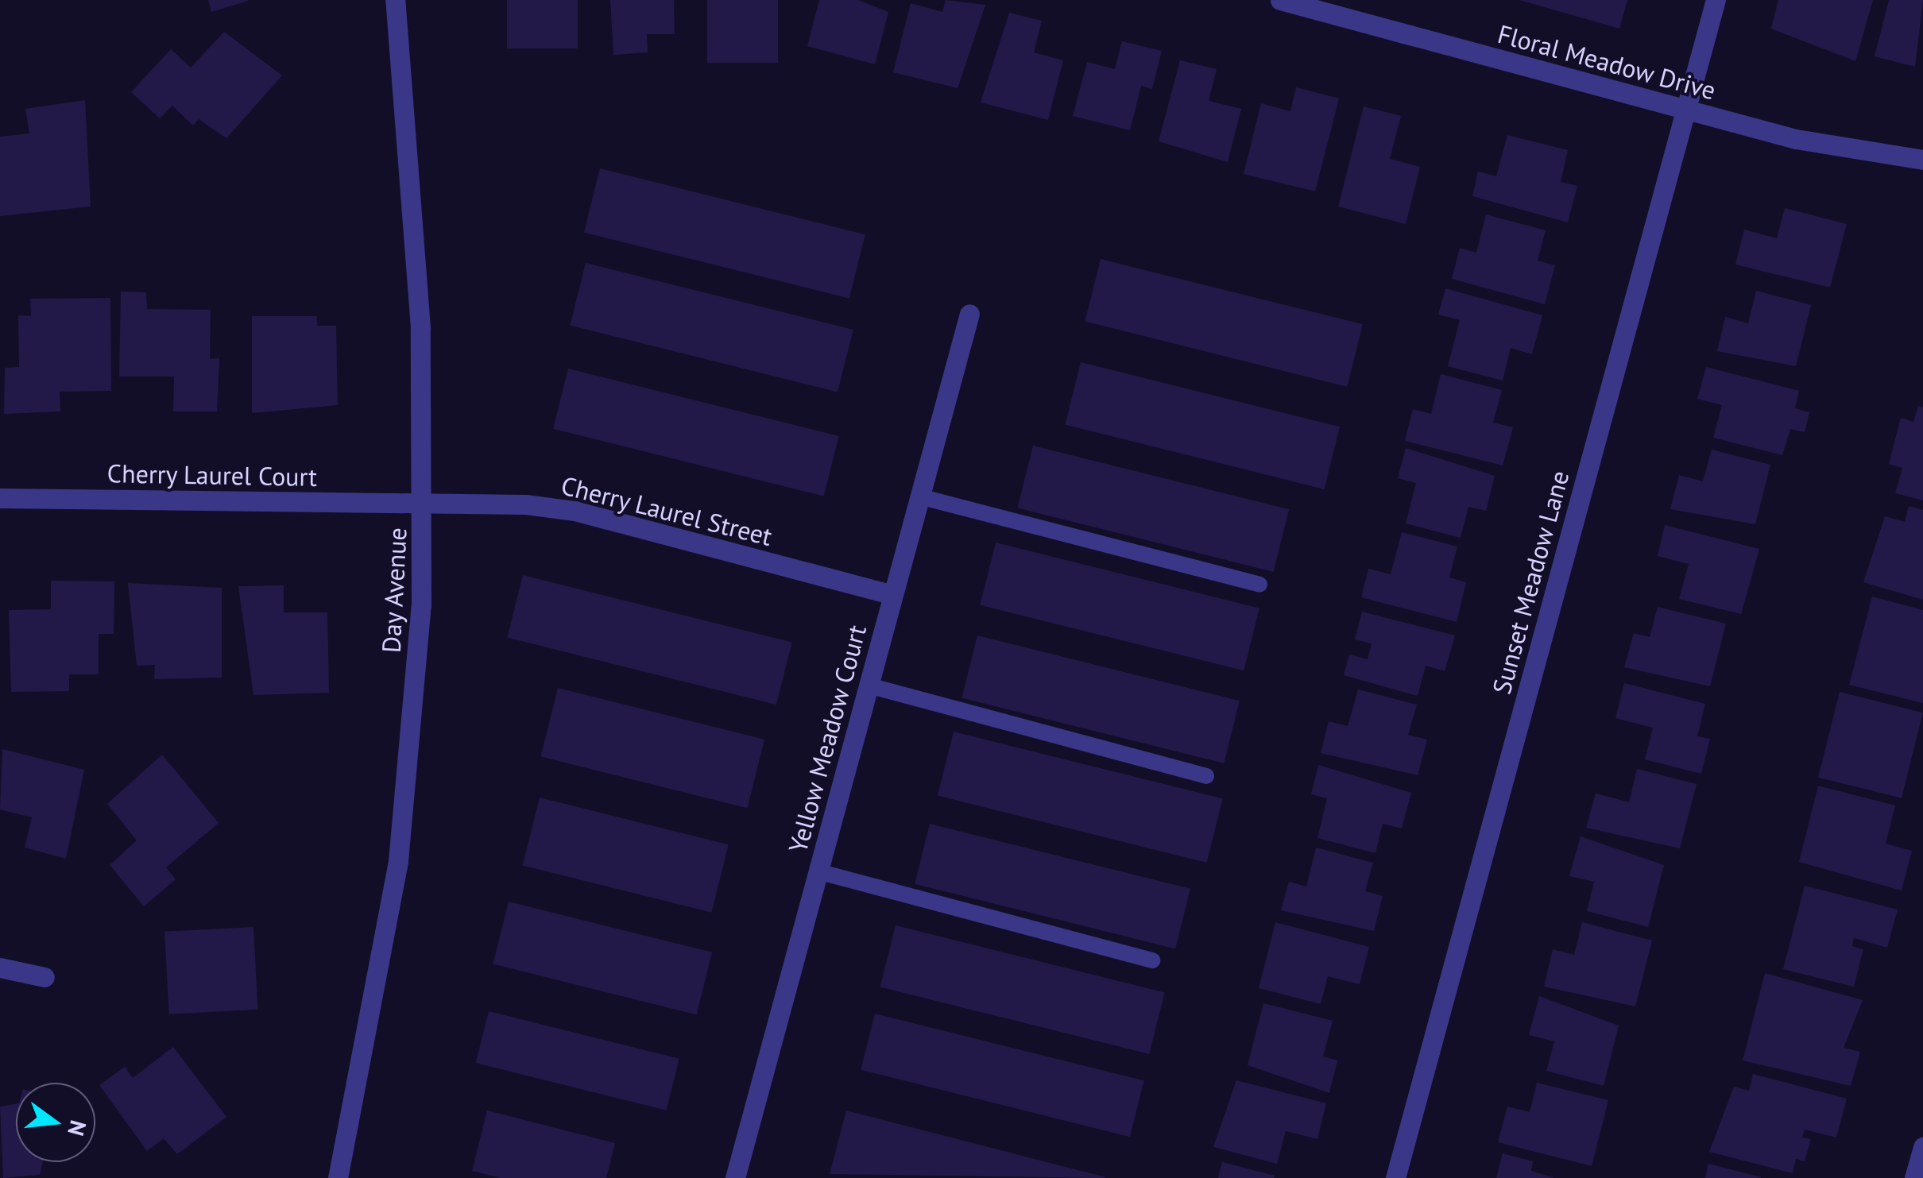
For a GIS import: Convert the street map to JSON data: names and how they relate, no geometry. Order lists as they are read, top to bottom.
{
  "streets": {
    "street": [
      "Floral Meadow Drive",
      "Cherry Laurel Court",
      "Cherry Laurel Street",
      "Sunset Meadow Lane",
      "Day Avenue",
      "Yellow Meadow Court"
    ]
  },
  "crossings": [
    ["Floral Meadow Drive", "Sunset Meadow Lane"],
    ["Cherry Laurel Court", "Cherry Laurel Street"],
    ["Cherry Laurel Court", "Day Avenue"],
    ["Cherry Laurel Street", "Day Avenue"],
    ["Cherry Laurel Street", "Yellow Meadow Court"]
  ],
  "north": "right"
}
